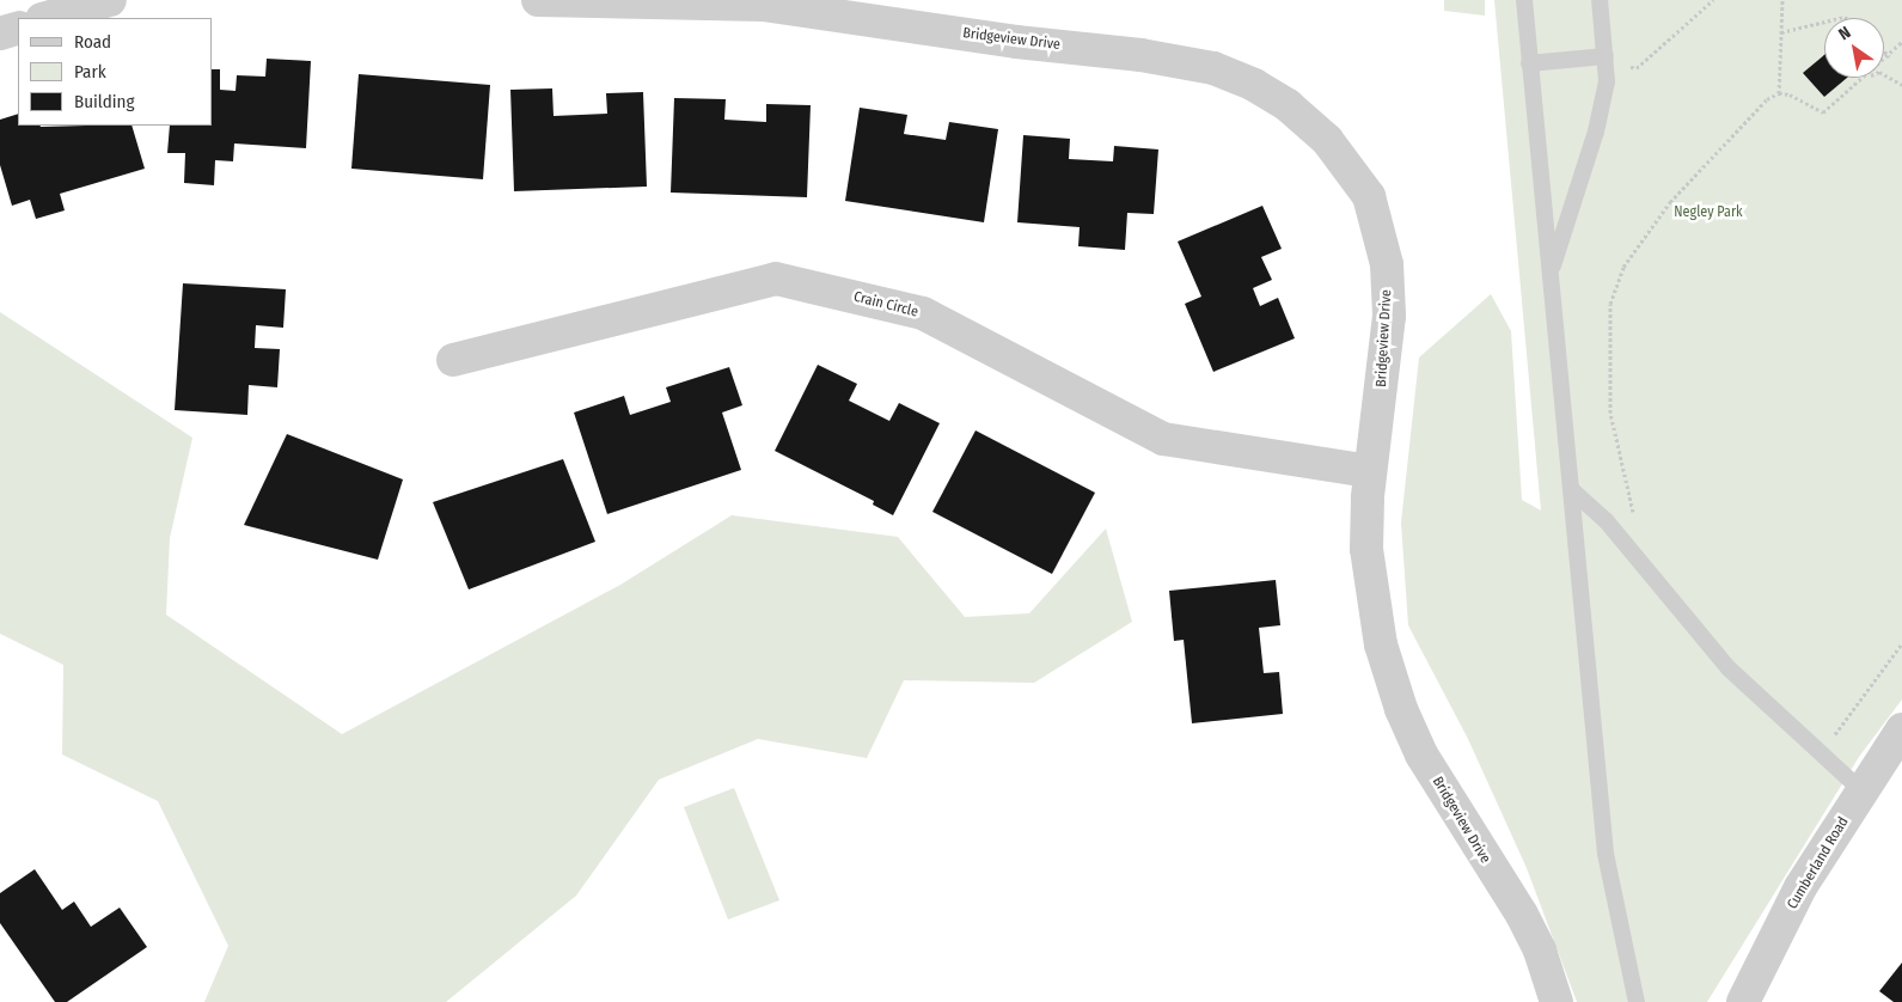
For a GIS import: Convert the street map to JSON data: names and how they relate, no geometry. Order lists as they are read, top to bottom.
{
  "streets": {
    "street": ["Bridgeview Drive", "Crain Circle", "Cumberland Road"]
  },
  "crossings": [
    ["Bridgeview Drive", "Crain Circle"]
  ],
  "parks": ["Negley Park"],
  "legend": ["Road", "Park", "Building"],
  "north": "top left"
}
